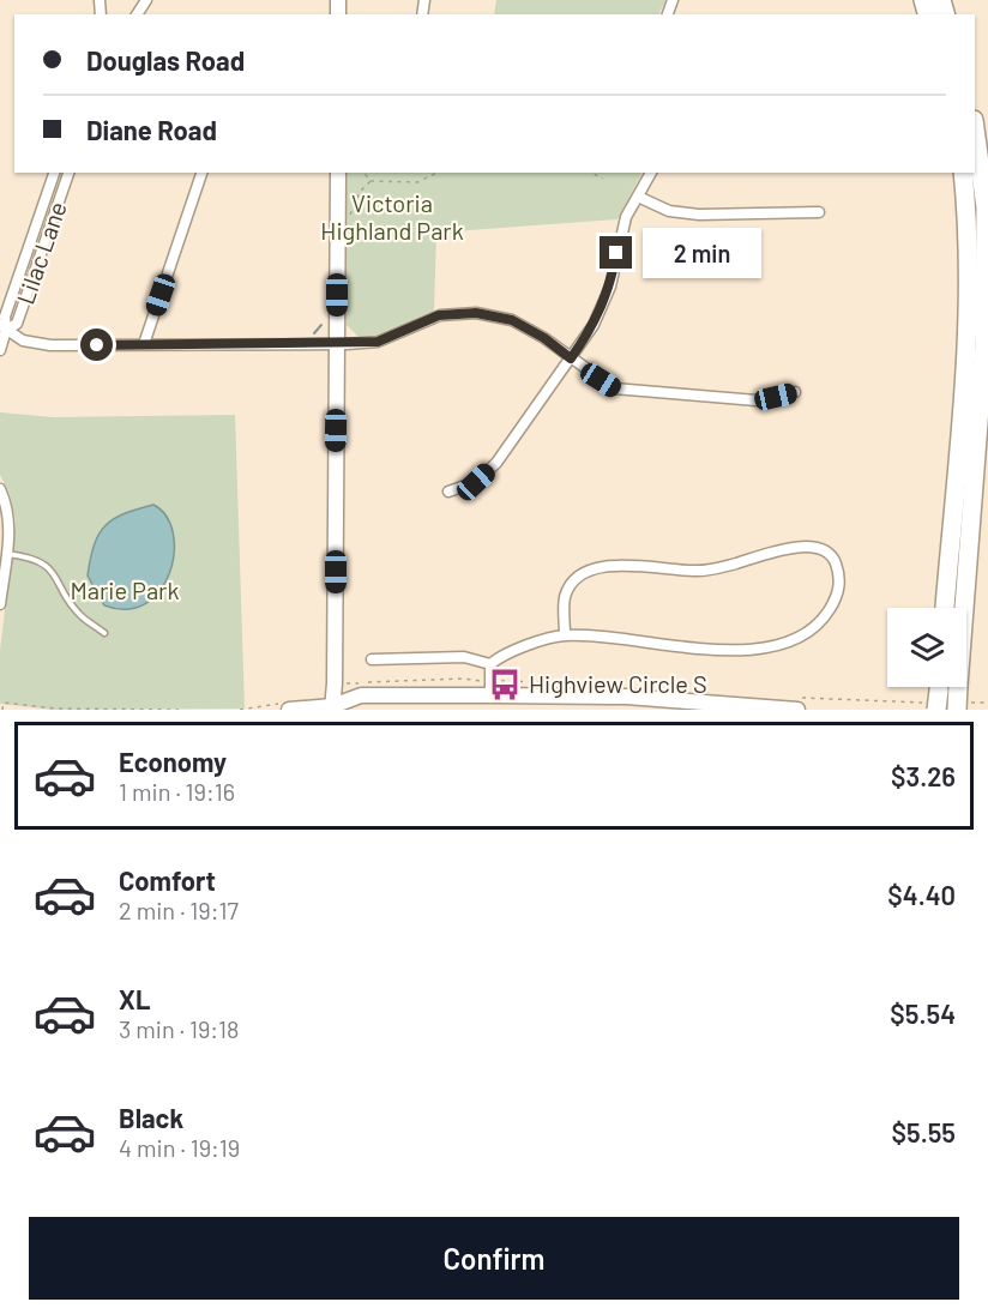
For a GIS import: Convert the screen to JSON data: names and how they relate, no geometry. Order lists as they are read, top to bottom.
{
  "streets": {
    "street": ["Lilac Lane"]
  },
  "parks": ["Victoria Highland Park", "Marie Park"],
  "places": {
    "bus stop": ["Highview Circle S"]
  },
  "page": {
    "banner": ["Douglas Road", "Diane Road"],
    "bubble": "2 min",
    "list": [
      {
        "name": "Economy",
        "note": "1 min · 19:16",
        "value": "$3.26"
      },
      {
        "name": "Comfort",
        "note": "2 min · 19:17",
        "value": "$4.40"
      },
      {
        "name": "XL",
        "note": "3 min · 19:18",
        "value": "$5.54"
      },
      {
        "name": "Black",
        "note": "4 min · 19:19",
        "value": "$5.55"
      }
    ],
    "buttons": "Confirm"
  }
}
